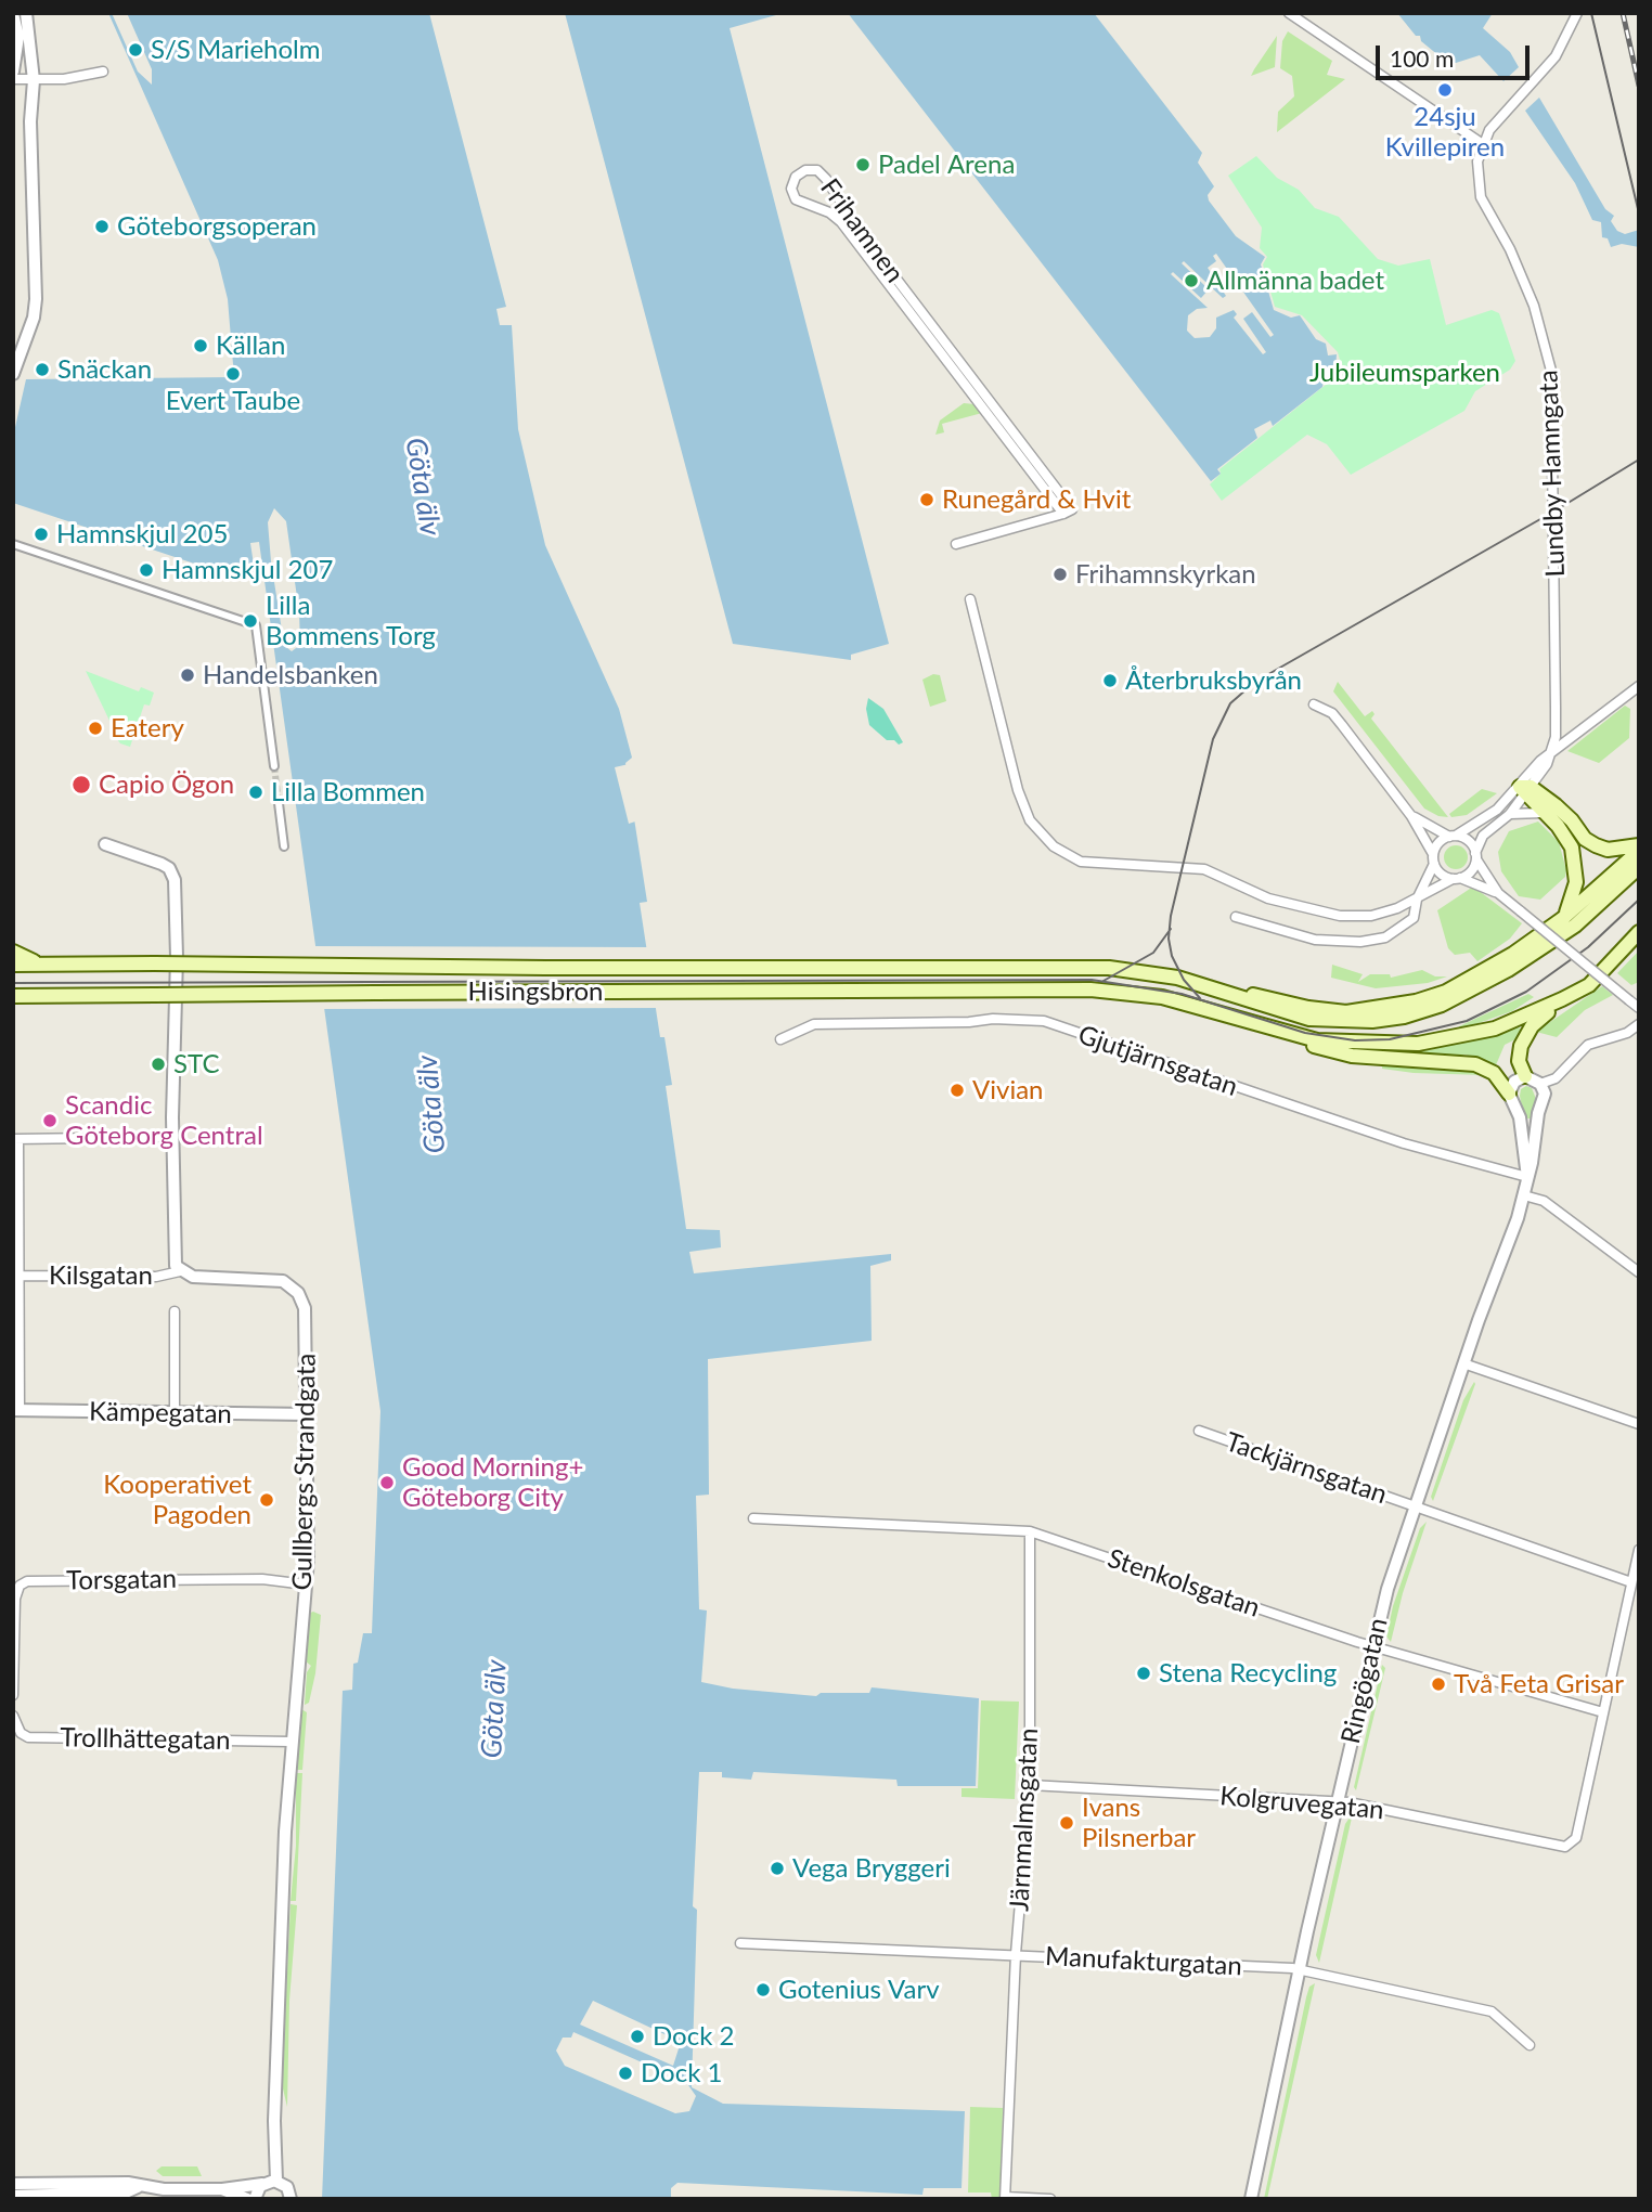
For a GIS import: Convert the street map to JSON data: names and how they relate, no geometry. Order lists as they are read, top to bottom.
{
  "streets": {
    "main road": ["Hisingsbron"],
    "street": [
      "Frihamnen",
      "Lundby Hamngata",
      "Gjutjärnsgatan",
      "Kilsgatan",
      "Kämpegatan",
      "Tackjärnsgatan",
      "Gullbergs Strandgata",
      "Torsgatan",
      "Stenkolsgatan",
      "Ringögatan",
      "Trollhättegatan",
      "Kolgruvegatan",
      "Järnmalmsgatan",
      "Manufakturgatan"
    ]
  },
  "crossings": [
    ["Gjutjärnsgatan", "Ringögatan"],
    ["Kilsgatan", "Kämpegatan"],
    ["Kilsgatan", "Gullbergs Strandgata"],
    ["Kämpegatan", "Gullbergs Strandgata"],
    ["Tackjärnsgatan", "Ringögatan"],
    ["Gullbergs Strandgata", "Torsgatan"],
    ["Gullbergs Strandgata", "Trollhättegatan"],
    ["Stenkolsgatan", "Ringögatan"],
    ["Stenkolsgatan", "Kolgruvegatan"],
    ["Stenkolsgatan", "Järnmalmsgatan"],
    ["Ringögatan", "Kolgruvegatan"],
    ["Ringögatan", "Manufakturgatan"],
    ["Kolgruvegatan", "Järnmalmsgatan"],
    ["Järnmalmsgatan", "Manufakturgatan"]
  ],
  "water": ["Göta älv"],
  "parks": ["Jubileumsparken"],
  "places": [
    "S/S Marieholm",
    "24sju Kvillepiren",
    "Padel Arena",
    "Göteborgsoperan",
    "Allmänna badet",
    "Källan",
    "Snäckan",
    "Evert Taube",
    "Runegård & Hvit",
    "Hamnskjul 205",
    "Hamnskjul 207",
    "Frihamnskyrkan",
    "Lilla Bommens Torg",
    "Handelsbanken",
    "Återbruksbyrån",
    "Eatery",
    "Capio Ögon",
    "Lilla Bommen",
    "STC",
    "Vivian",
    "Scandic Göteborg Central",
    "Good Morning+ Göteborg City",
    "Kooperativet Pagoden",
    "Stena Recycling",
    "Två Feta Grisar",
    "Ivans Pilsnerbar",
    "Vega Bryggeri",
    "Gotenius Varv",
    "Dock 2",
    "Dock 1"
  ],
  "scale_bar": "100 m"
}
